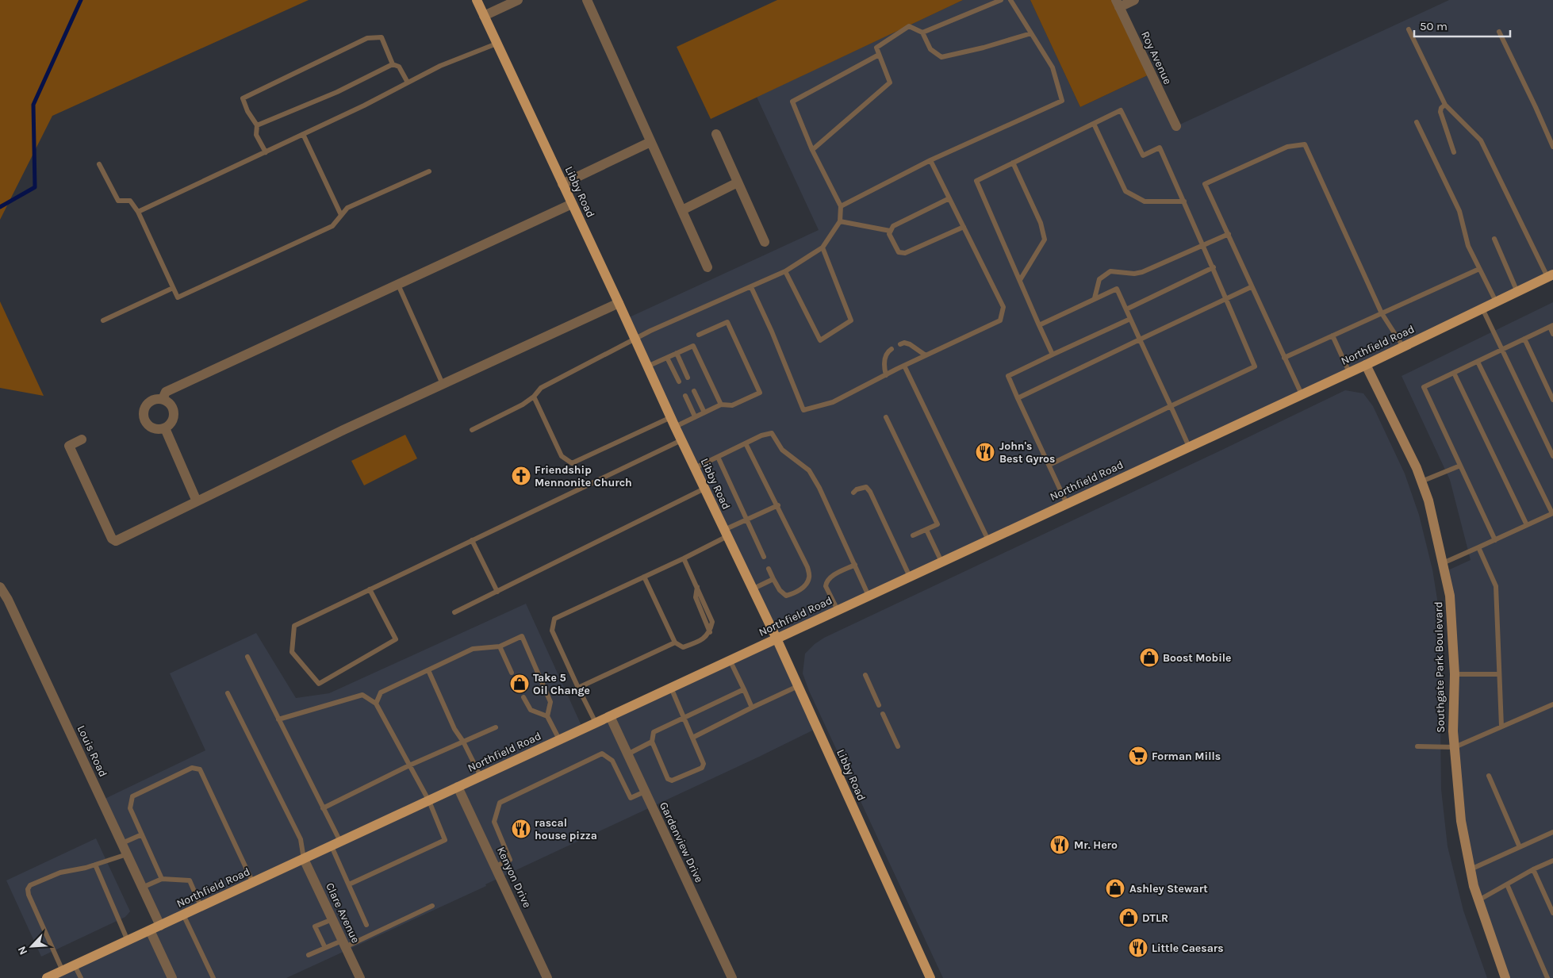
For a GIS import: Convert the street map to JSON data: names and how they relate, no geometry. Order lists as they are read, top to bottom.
{
  "streets": {
    "main road": ["Libby Road", "Northfield Road"],
    "street": [
      "Roy Avenue",
      "Southgate Park Boulevard",
      "Louis Road",
      "Gardenview Drive",
      "Kenyon Drive",
      "Clare Avenue"
    ]
  },
  "crossings": [
    ["Libby Road", "Northfield Road"],
    ["Northfield Road", "Southgate Park Boulevard"],
    ["Northfield Road", "Louis Road"],
    ["Northfield Road", "Gardenview Drive"],
    ["Northfield Road", "Kenyon Drive"],
    ["Northfield Road", "Clare Avenue"]
  ],
  "places": {
    "restaurant": [
      "John's Best Gyros",
      "rascal house pizza",
      "Mr. Hero",
      "Little Caesars"
    ],
    "church": ["Friendship Mennonite Church"],
    "shop": [
      "Boost Mobile",
      "Take 5 Oil Change",
      "Ashley Stewart",
      "DTLR"
    ],
    "supermarket": ["Forman Mills"]
  },
  "scale_bar": "50 m",
  "north": "bottom left"
}
